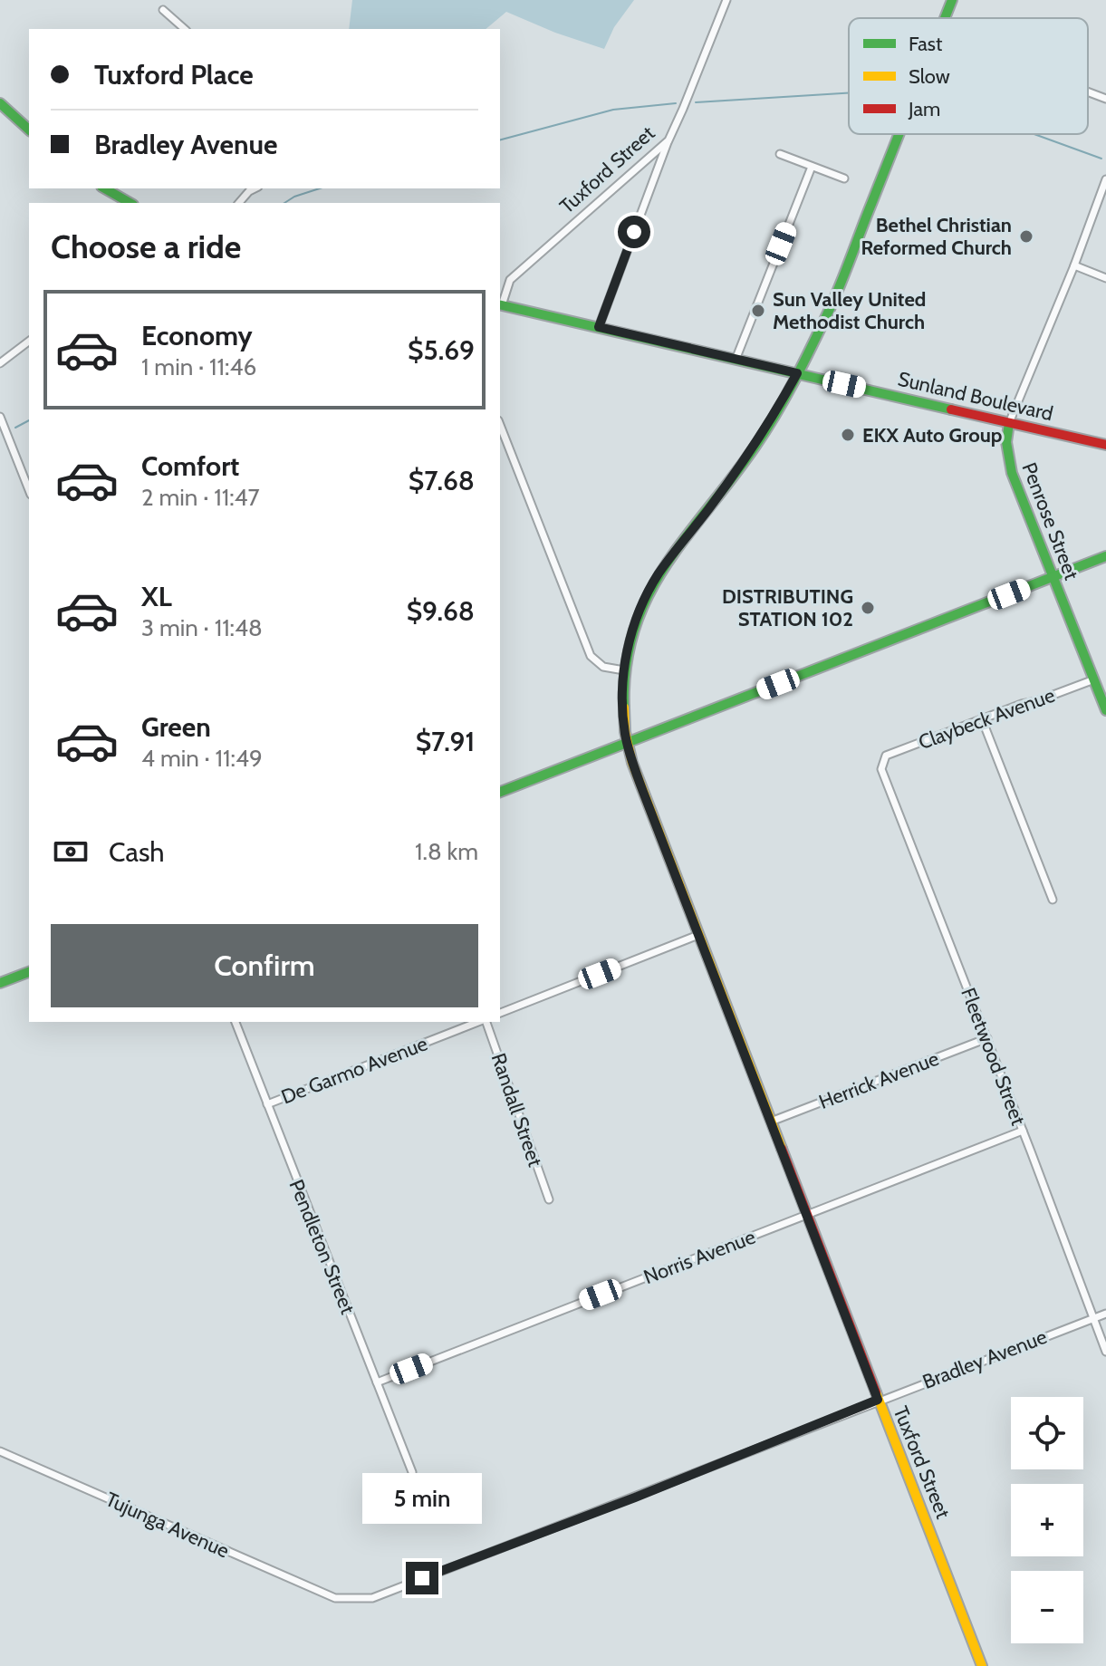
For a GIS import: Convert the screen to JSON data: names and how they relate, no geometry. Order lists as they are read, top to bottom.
{
  "streets": {
    "main road": ["Tuxford Street", "Sunland Boulevard", "Penrose Street"],
    "street": [
      "Claybeck Avenue",
      "Fleetwood Street",
      "De Garmo Avenue",
      "Herrick Avenue",
      "Randall Street",
      "Pendleton Street",
      "Norris Avenue",
      "Bradley Avenue",
      "Tujunga Avenue"
    ]
  },
  "crossings": [
    ["Tuxford Street", "Sunland Boulevard"],
    ["Tuxford Street", "Herrick Avenue"],
    ["Tuxford Street", "Norris Avenue"],
    ["Tuxford Street", "Bradley Avenue"],
    ["Sunland Boulevard", "Penrose Street"],
    ["Penrose Street", "Claybeck Avenue"],
    ["Claybeck Avenue", "Fleetwood Street"],
    ["Fleetwood Street", "Herrick Avenue"],
    ["Fleetwood Street", "Norris Avenue"],
    ["Fleetwood Street", "Bradley Avenue"],
    ["De Garmo Avenue", "Pendleton Street"],
    ["Pendleton Street", "Norris Avenue"],
    ["Bradley Avenue", "Tujunga Avenue"]
  ],
  "places": [
    "Bethel Christian Reformed Church",
    "Sun Valley United Methodist Church",
    "EKX Auto Group",
    "DISTRIBUTING STATION 102"
  ],
  "legend": ["Fast", "Slow", "Jam"],
  "page": {
    "banner": ["Tuxford Place", "Bradley Avenue"],
    "heading": "Choose a ride",
    "list": [
      {
        "name": "Economy",
        "note": "1 min · 11:46",
        "value": "$5.69"
      },
      {
        "name": "Comfort",
        "note": "2 min · 11:47",
        "value": "$7.68"
      },
      {
        "name": "XL",
        "note": "3 min · 11:48",
        "value": "$9.68"
      },
      {
        "name": "Green",
        "note": "4 min · 11:49",
        "value": "$7.91"
      }
    ],
    "pay": ["Cash", "1.8 km"],
    "buttons": "Confirm",
    "map_buttons": ["+", "−"],
    "bubble": "5 min"
  }
}
